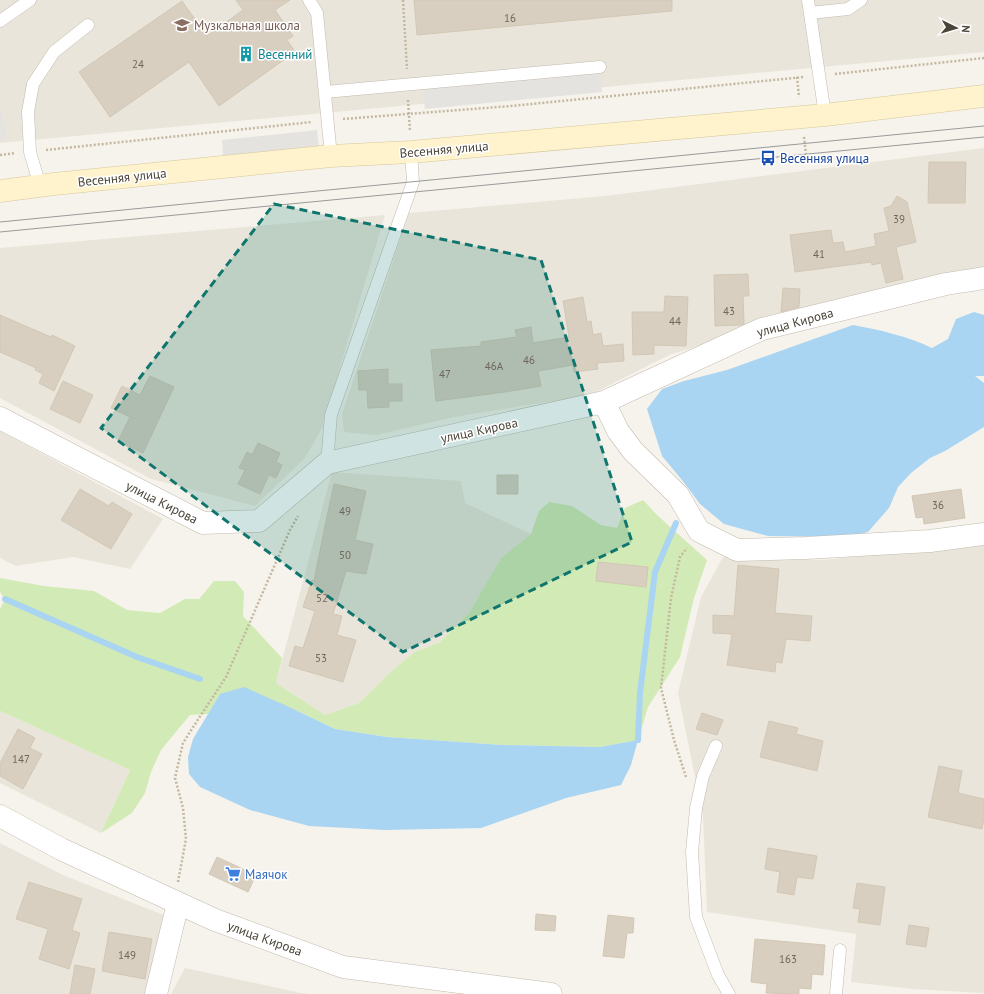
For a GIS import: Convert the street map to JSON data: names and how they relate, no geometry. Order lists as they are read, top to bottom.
{
  "streets": {
    "main road": ["Весенняя улица"],
    "street": ["улица Кирова"]
  },
  "places": {
    "school or university": ["Музкальная школа"],
    "building": ["Весенний"],
    "bus stop": ["Весенняя улица"],
    "supermarket": ["Маячок"]
  },
  "house_numbers": [
    "16",
    "24",
    "39",
    "41",
    "43",
    "44",
    "46",
    "46А",
    "47",
    "36",
    "49",
    "50",
    "52",
    "53",
    "147",
    "149",
    "163"
  ],
  "north": "right"
}
